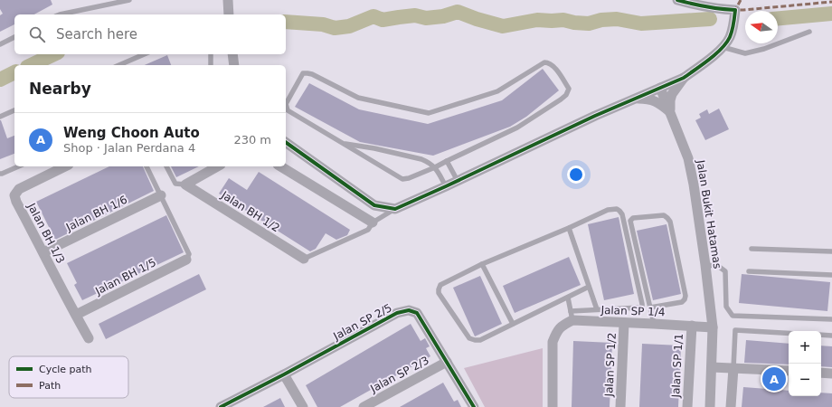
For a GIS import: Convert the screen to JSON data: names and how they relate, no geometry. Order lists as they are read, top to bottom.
{
  "streets": {
    "street": [
      "Jalan BH 1/2",
      "Jalan BH 1/6",
      "Jalan Bukit Hatamas",
      "Jalan BH 1/3",
      "Jalan BH 1/5",
      "Jalan SP 1/4",
      "Jalan SP 2/5",
      "Jalan SP 1/2",
      "Jalan SP 1/1",
      "Jalan SP 2/3"
    ]
  },
  "crossings": [
    ["Jalan BH 1/6", "Jalan BH 1/3"],
    ["Jalan Bukit Hatamas", "Jalan SP 1/4"],
    ["Jalan BH 1/3", "Jalan BH 1/5"],
    ["Jalan SP 1/4", "Jalan SP 1/2"],
    ["Jalan SP 1/4", "Jalan SP 1/1"],
    ["Jalan SP 2/5", "Jalan SP 2/3"]
  ],
  "legend": ["Cycle path", "Path"],
  "north": "left",
  "page": {
    "search": "Search here",
    "heading": "Nearby",
    "list": [
      {
        "mark": "A",
        "name": "Weng Choon Auto",
        "note": "Shop · Jalan Perdana 4",
        "value": "230 m"
      }
    ],
    "map_buttons": ["+", "−"],
    "pins": "A"
  }
}
